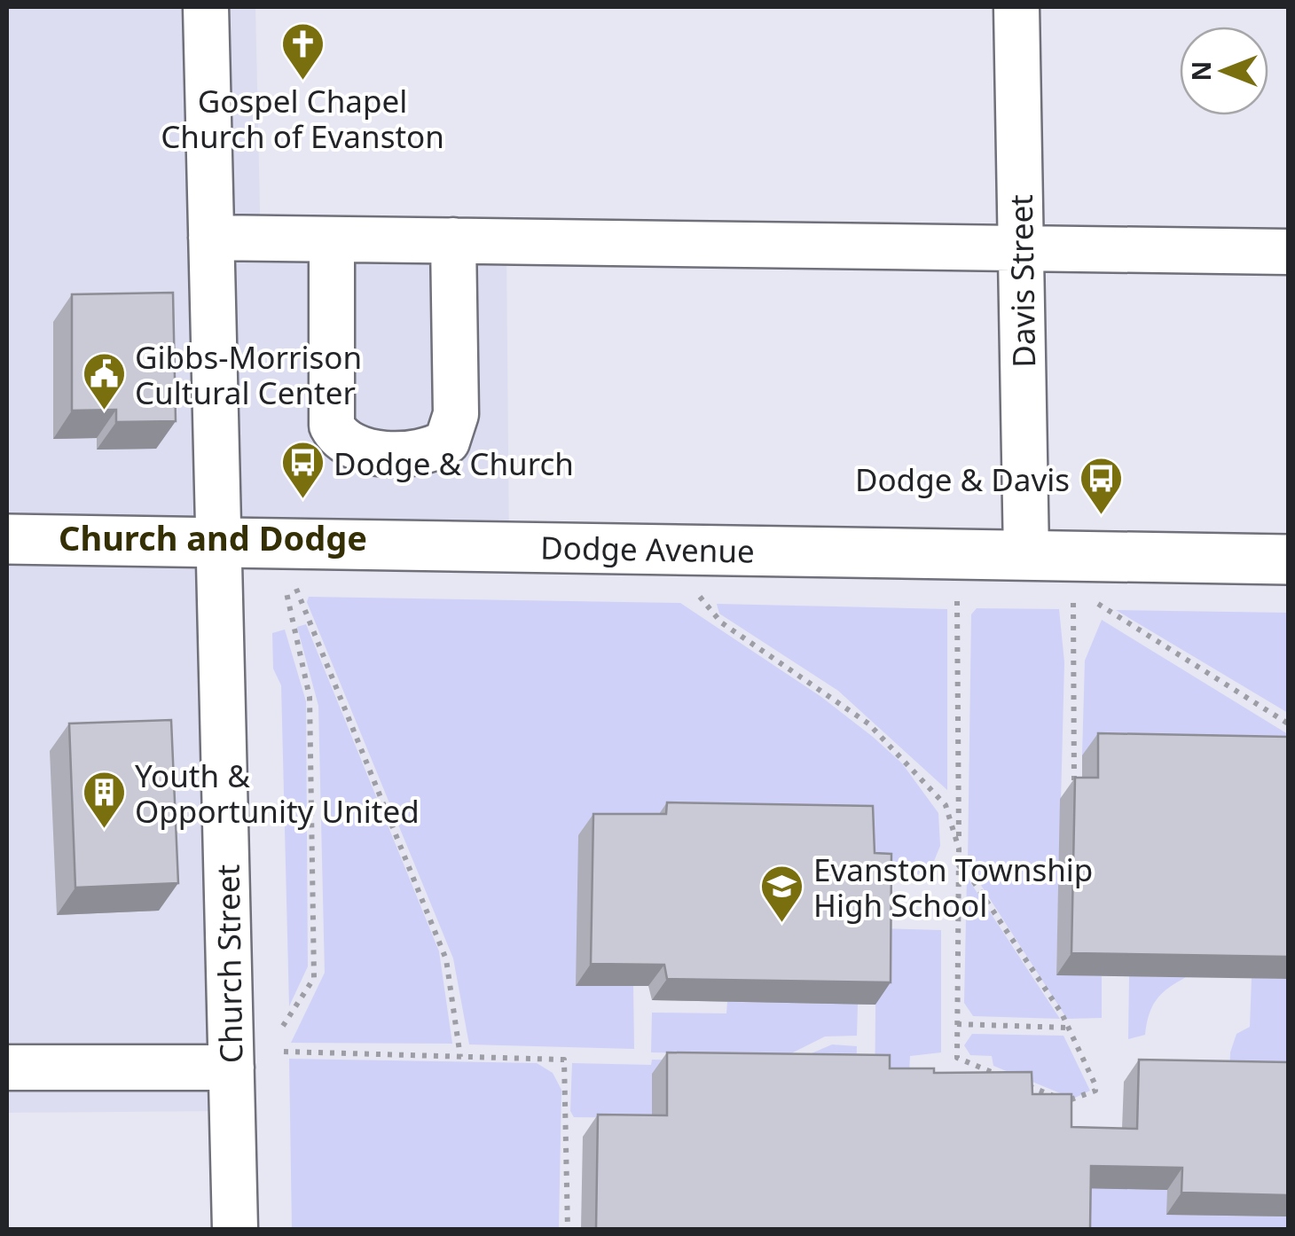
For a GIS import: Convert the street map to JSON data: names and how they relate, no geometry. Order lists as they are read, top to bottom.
{
  "streets": {
    "main road": ["Dodge Avenue"],
    "street": ["Davis Street", "Church Street"]
  },
  "crossings": [
    ["Davis Street", "Dodge Avenue"],
    ["Dodge Avenue", "Church Street"]
  ],
  "districts": ["Church and Dodge"],
  "places": {
    "church": ["Gospel Chapel Church of Evanston"],
    "public building": ["Gibbs-Morrison Cultural Center"],
    "bus stop": ["Dodge & Church", "Dodge & Davis"],
    "building": ["Youth & Opportunity United"],
    "school or university": ["Evanston Township High School"]
  },
  "north": "left"
}
